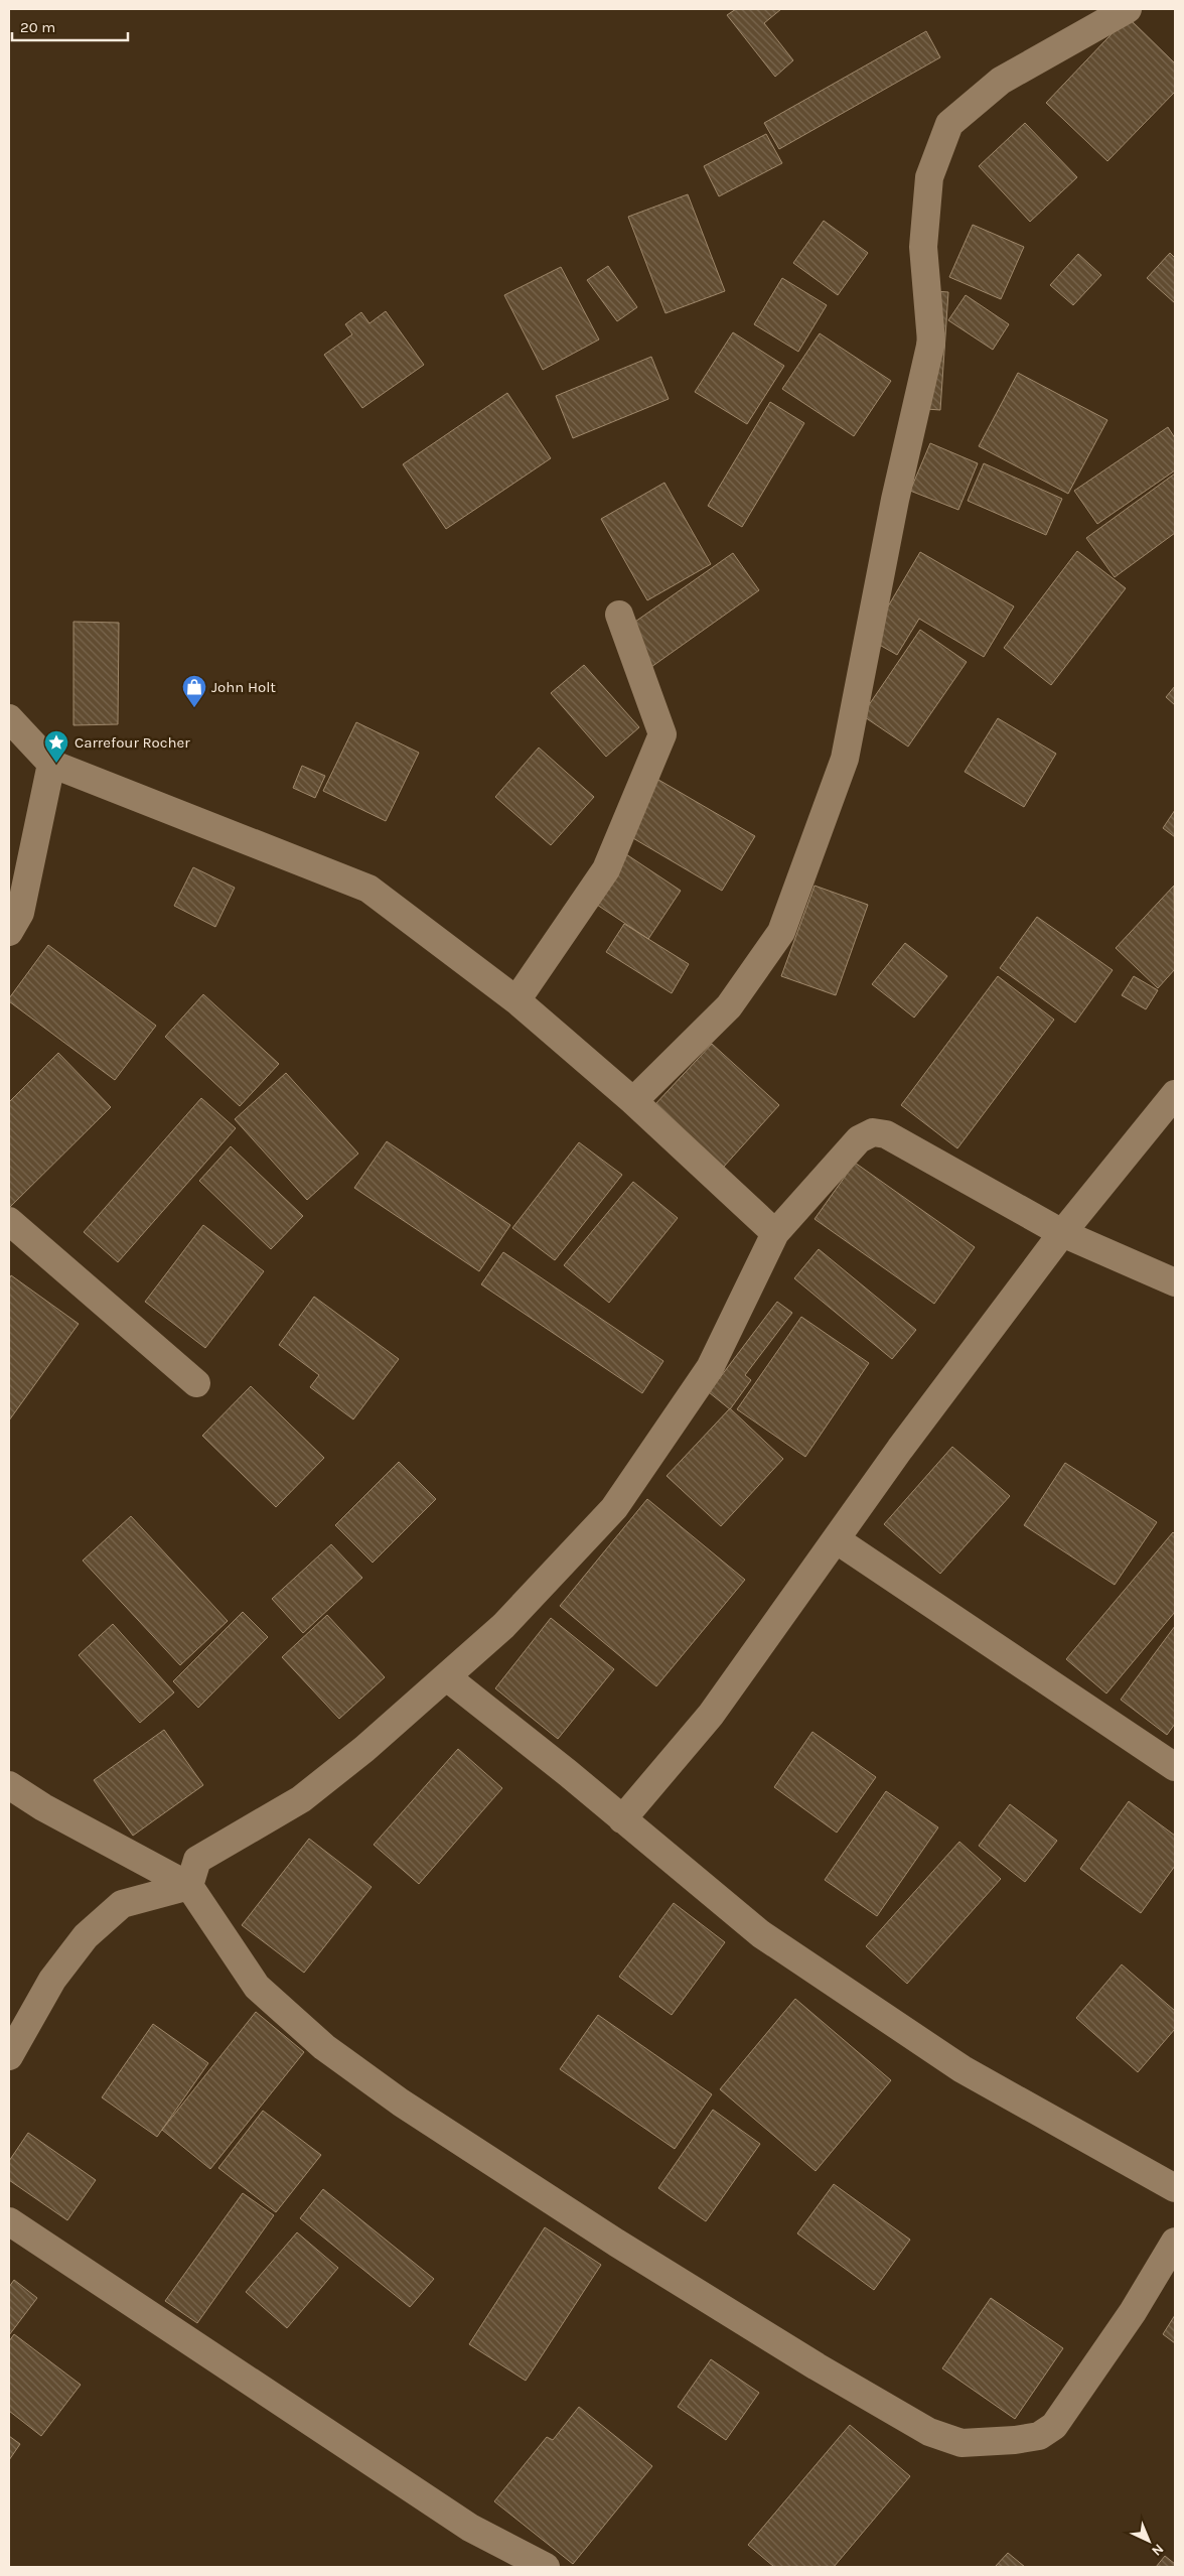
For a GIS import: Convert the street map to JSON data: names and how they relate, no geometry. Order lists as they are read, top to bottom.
{
  "places": {
    "shop": ["John Holt"],
    "place": ["Carrefour Rocher"]
  },
  "scale_bar": "20 m",
  "north": "bottom right"
}
